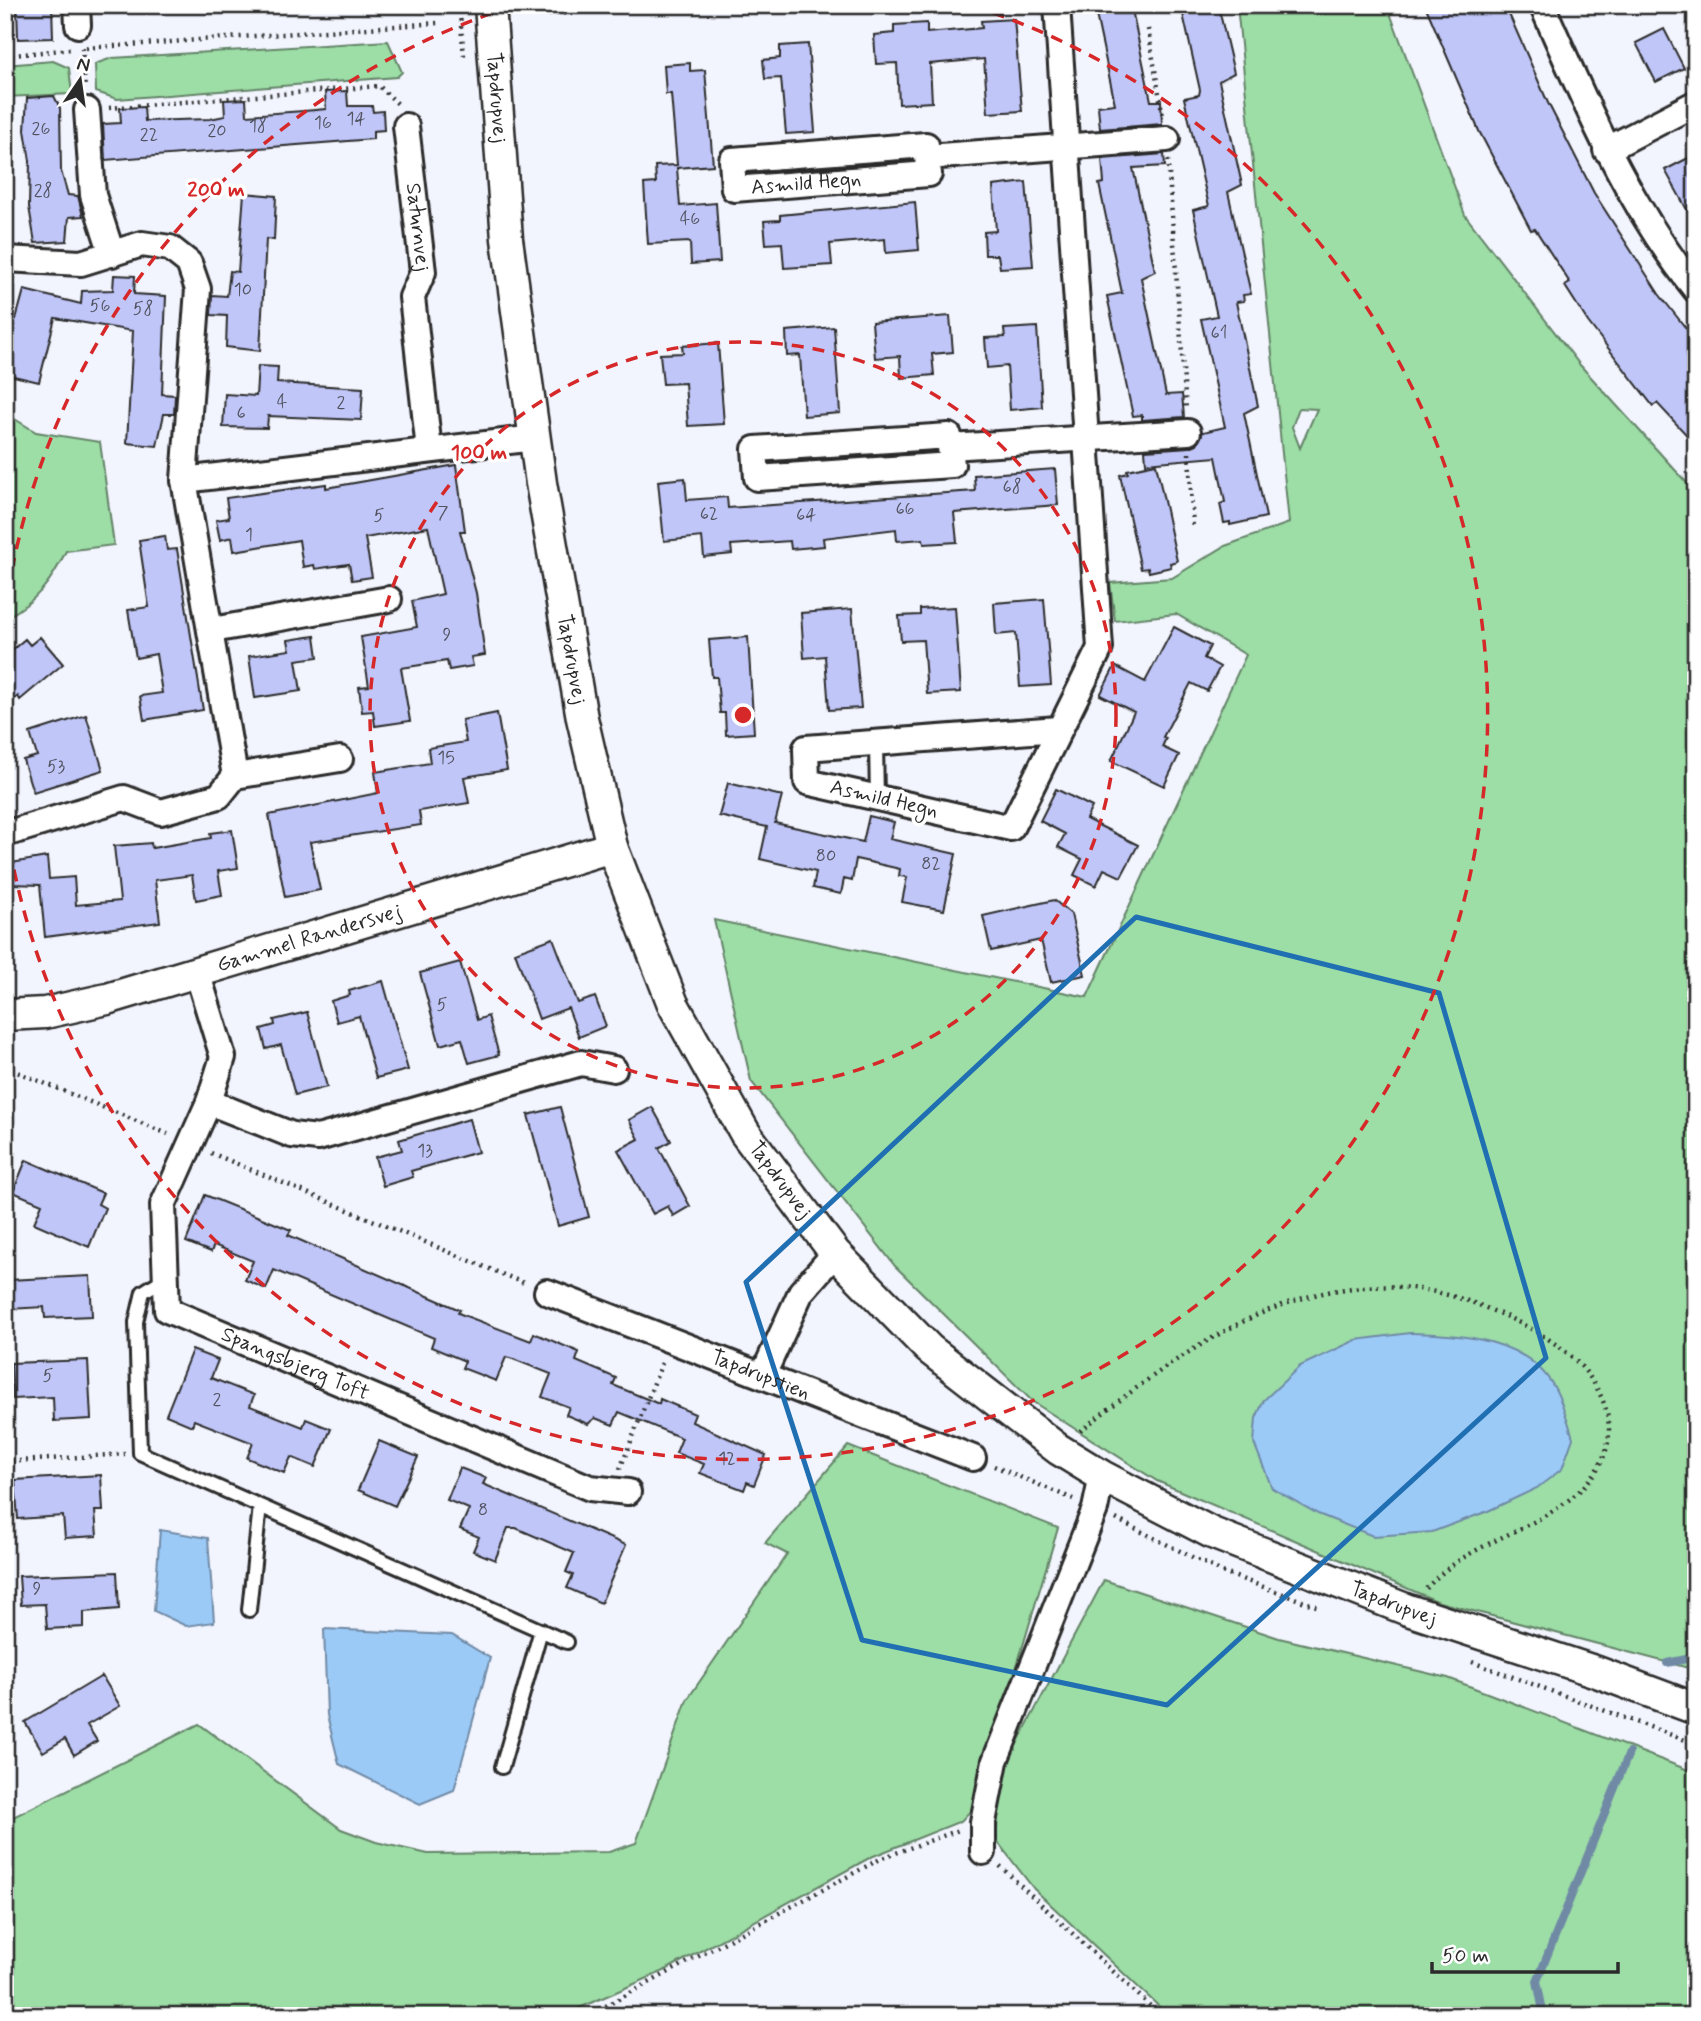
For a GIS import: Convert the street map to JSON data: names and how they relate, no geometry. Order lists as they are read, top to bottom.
{
  "streets": {
    "street": [
      "Tapdrupvej",
      "Asmild Hegn",
      "Saturnvej",
      "Gammel Randersvej",
      "Spangsbjerg Toft",
      "Tapdrupstien"
    ]
  },
  "crossings": [
    ["Tapdrupvej", "Gammel Randersvej"],
    ["Gammel Randersvej", "Spangsbjerg Toft"]
  ],
  "house_numbers": [
    "14",
    "16",
    "18",
    "26",
    "20",
    "22",
    "28",
    "46",
    "10",
    "56",
    "58",
    "61",
    "4",
    "2",
    "6",
    "68",
    "66",
    "7",
    "62",
    "64",
    "5",
    "1",
    "9",
    "15",
    "53",
    "80",
    "82",
    "5",
    "13",
    "5",
    "2",
    "12",
    "8",
    "9"
  ],
  "scale_bar": "50 m",
  "north": "top",
  "rings": ["200 m", "100 m"]
}
